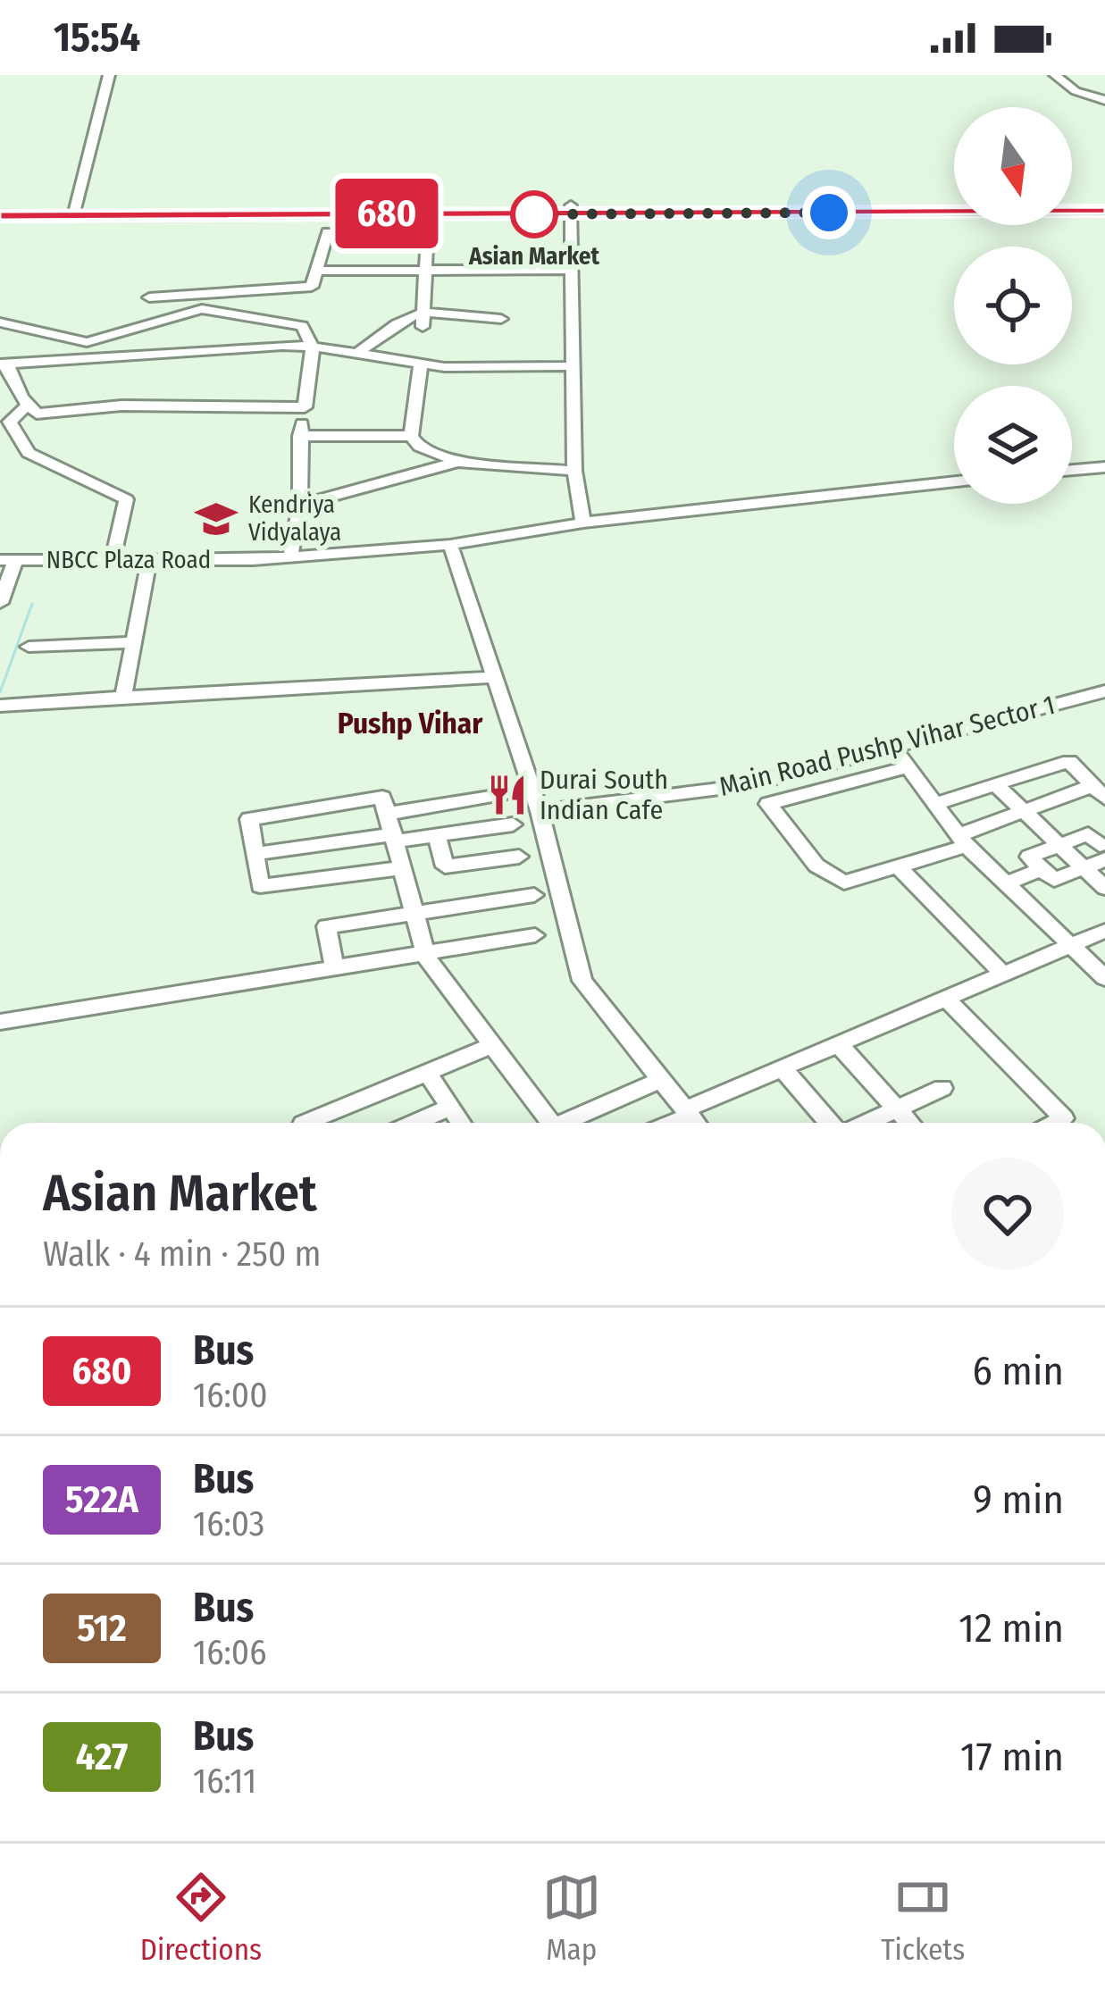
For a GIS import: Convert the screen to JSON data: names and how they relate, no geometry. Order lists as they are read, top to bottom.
{
  "streets": {
    "street": ["NBCC Plaza Road", "Main Road Pushp Vihar Sector 1"]
  },
  "districts": ["Pushp Vihar"],
  "places": {
    "other": ["Asian Market"],
    "school or university": ["Kendriya Vidyalaya"],
    "restaurant": ["Durai South Indian Cafe"]
  },
  "lines": ["bus line 680"],
  "north": "bottom",
  "page": {
    "status": "15:54",
    "on_map": "680",
    "heading": ["Asian Market", "Walk · 4 min · 250 m"],
    "list": [
      {
        "mark": "680",
        "name": "Bus",
        "note": "16:00",
        "value": "6 min"
      },
      {
        "mark": "522A",
        "name": "Bus",
        "note": "16:03",
        "value": "9 min"
      },
      {
        "mark": "512",
        "name": "Bus",
        "note": "16:06",
        "value": "12 min"
      },
      {
        "mark": "427",
        "name": "Bus",
        "note": "16:11",
        "value": "17 min"
      }
    ],
    "tabs": ["Directions", "Map", "Tickets"]
  }
}
